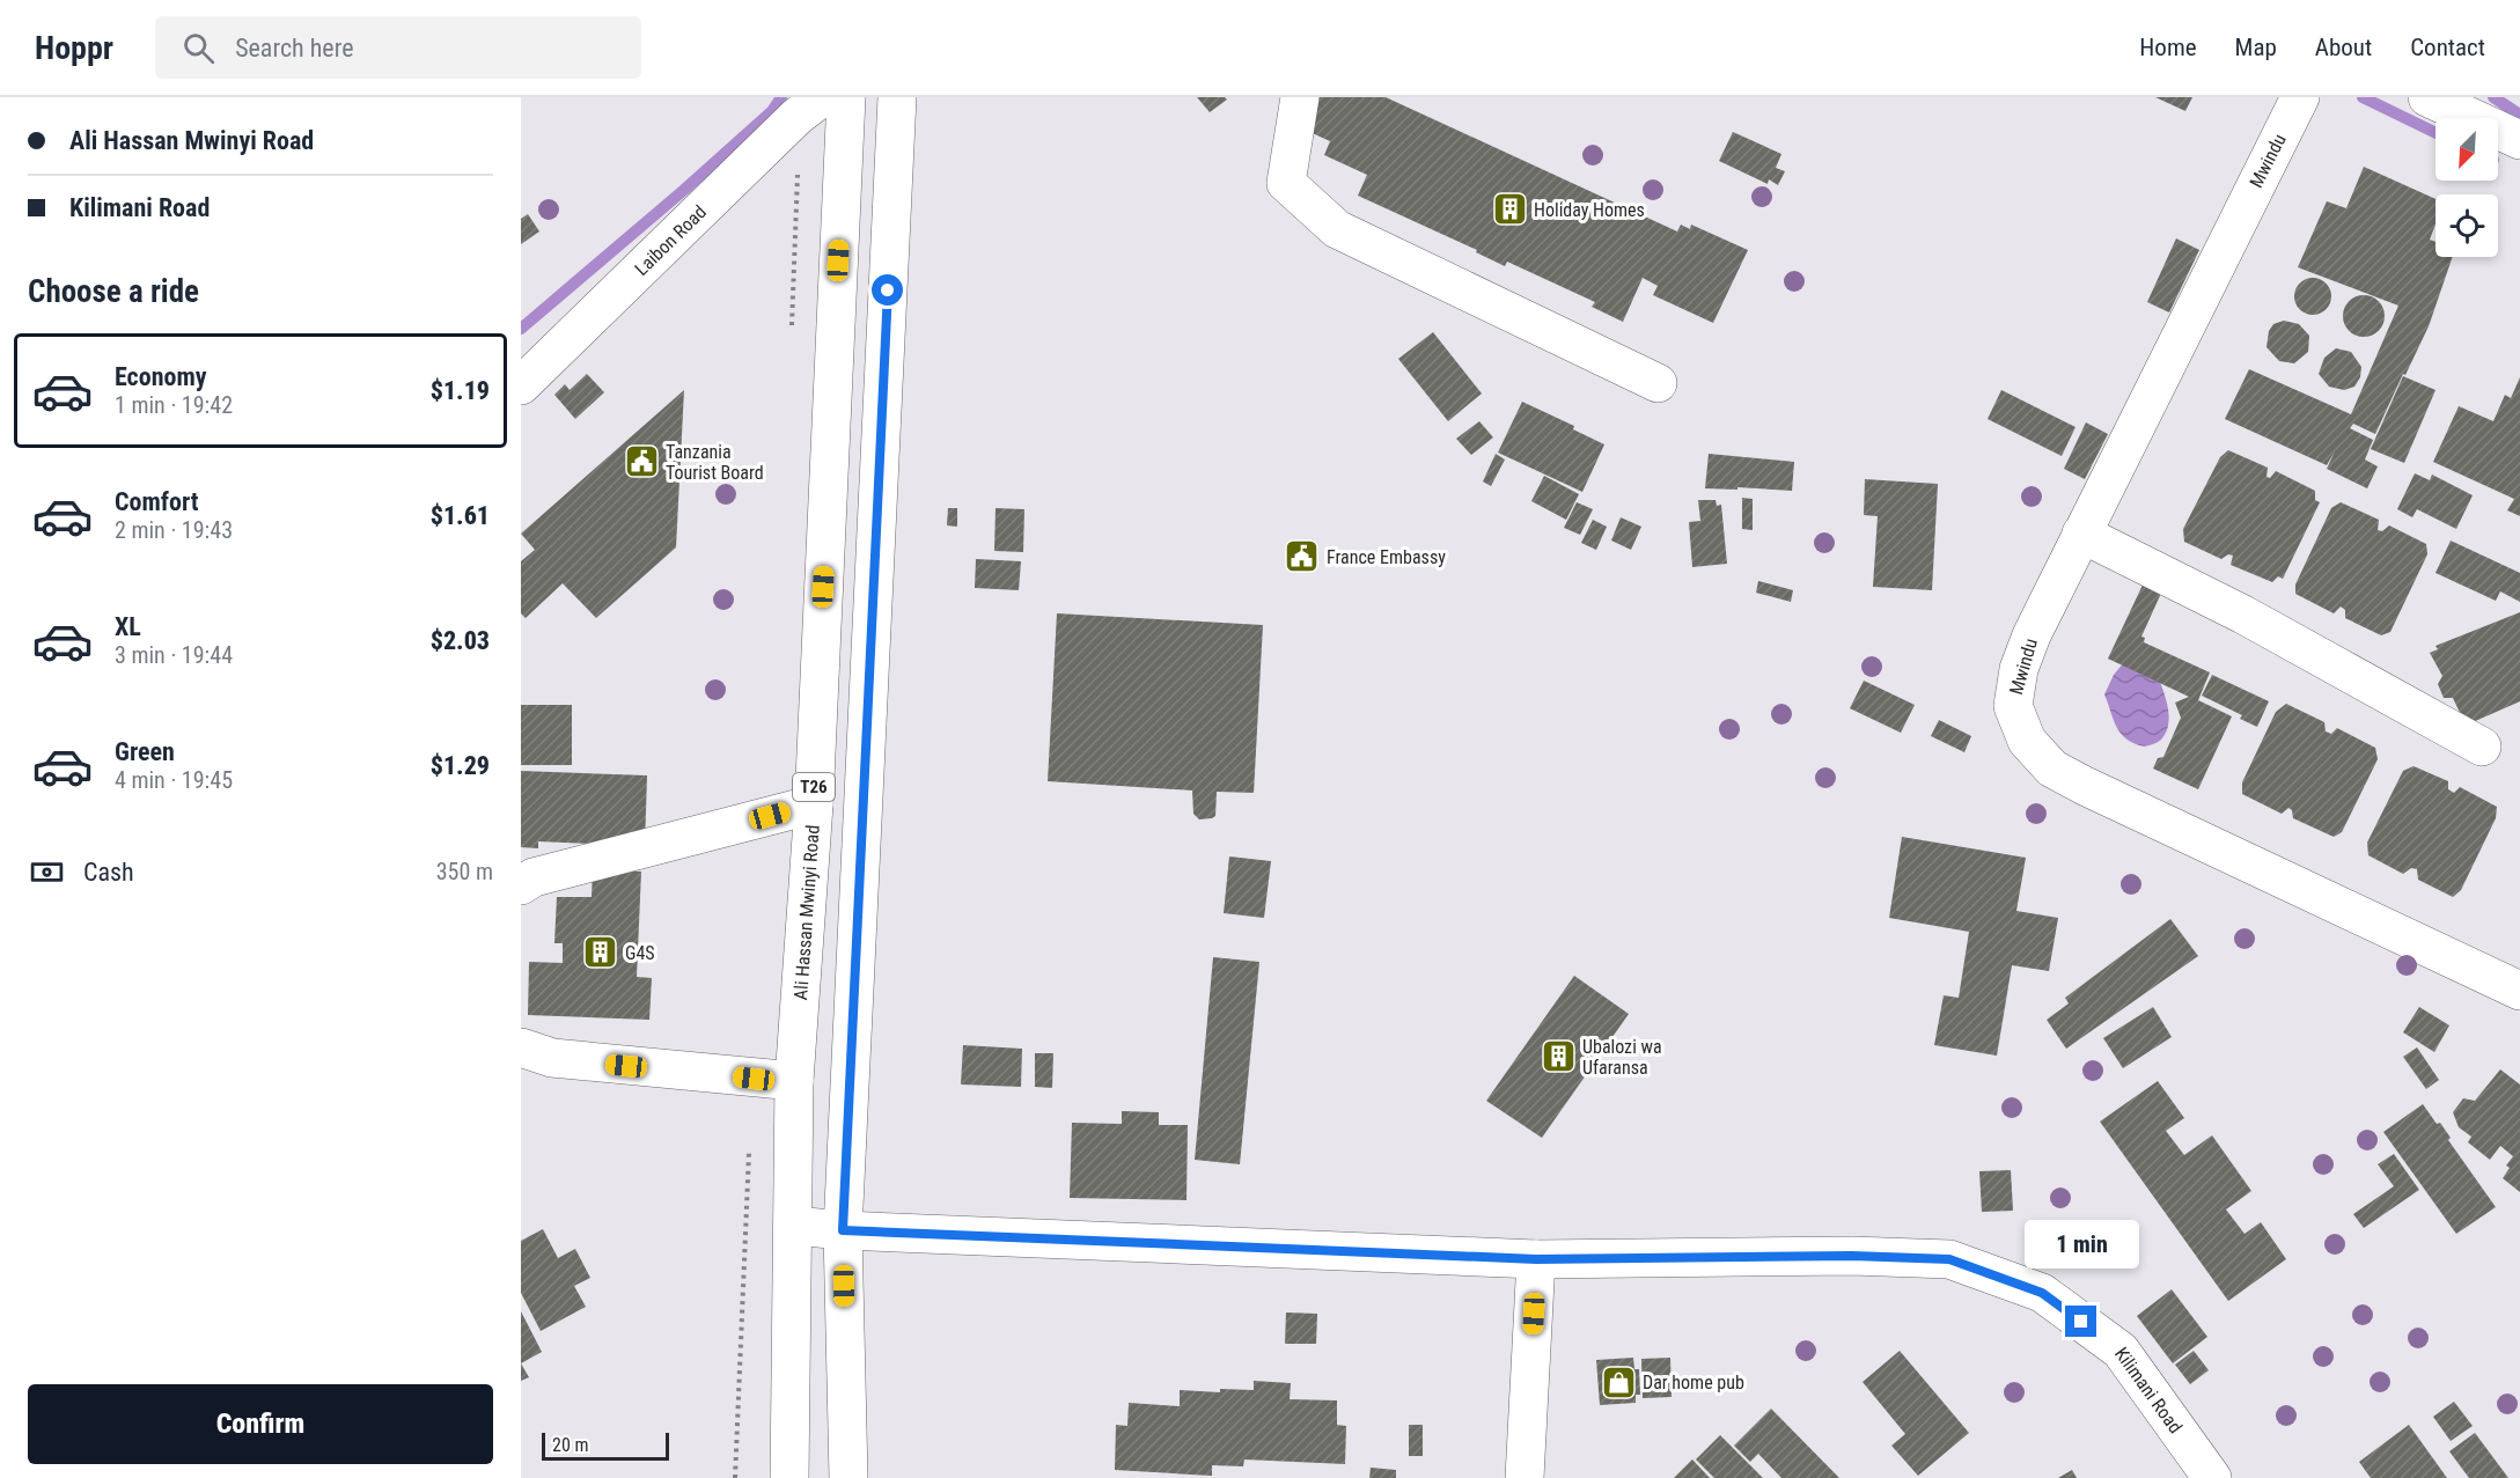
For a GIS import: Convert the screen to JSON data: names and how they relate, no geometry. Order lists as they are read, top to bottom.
{
  "streets": {
    "main road": [
      "Mwindu",
      "Laibon Road",
      "T26",
      "Ali Hassan Mwinyi Road",
      "Kilimani Road"
    ]
  },
  "crossings": [
    ["Ali Hassan Mwinyi Road", "Kilimani Road"]
  ],
  "places": {
    "building": ["Holiday Homes", "G4S", "Ubalozi wa Ufaransa"],
    "public building": ["Tanzania Tourist Board", "France Embassy"],
    "shop": ["Dar home pub"]
  },
  "scale_bar": "20 m",
  "north": "bottom left",
  "page": {
    "header": "Hoppr",
    "search": "Search here",
    "nav": [
      "Home",
      "Map",
      "About",
      "Contact"
    ],
    "banner": ["Ali Hassan Mwinyi Road", "Kilimani Road"],
    "heading": "Choose a ride",
    "list": [
      {
        "name": "Economy",
        "note": "1 min · 19:42",
        "value": "$1.19"
      },
      {
        "name": "Comfort",
        "note": "2 min · 19:43",
        "value": "$1.61"
      },
      {
        "name": "XL",
        "note": "3 min · 19:44",
        "value": "$2.03"
      },
      {
        "name": "Green",
        "note": "4 min · 19:45",
        "value": "$1.29"
      }
    ],
    "pay": ["Cash", "350 m"],
    "bubble": "1 min",
    "buttons": "Confirm",
    "scale": "20 m"
  }
}
